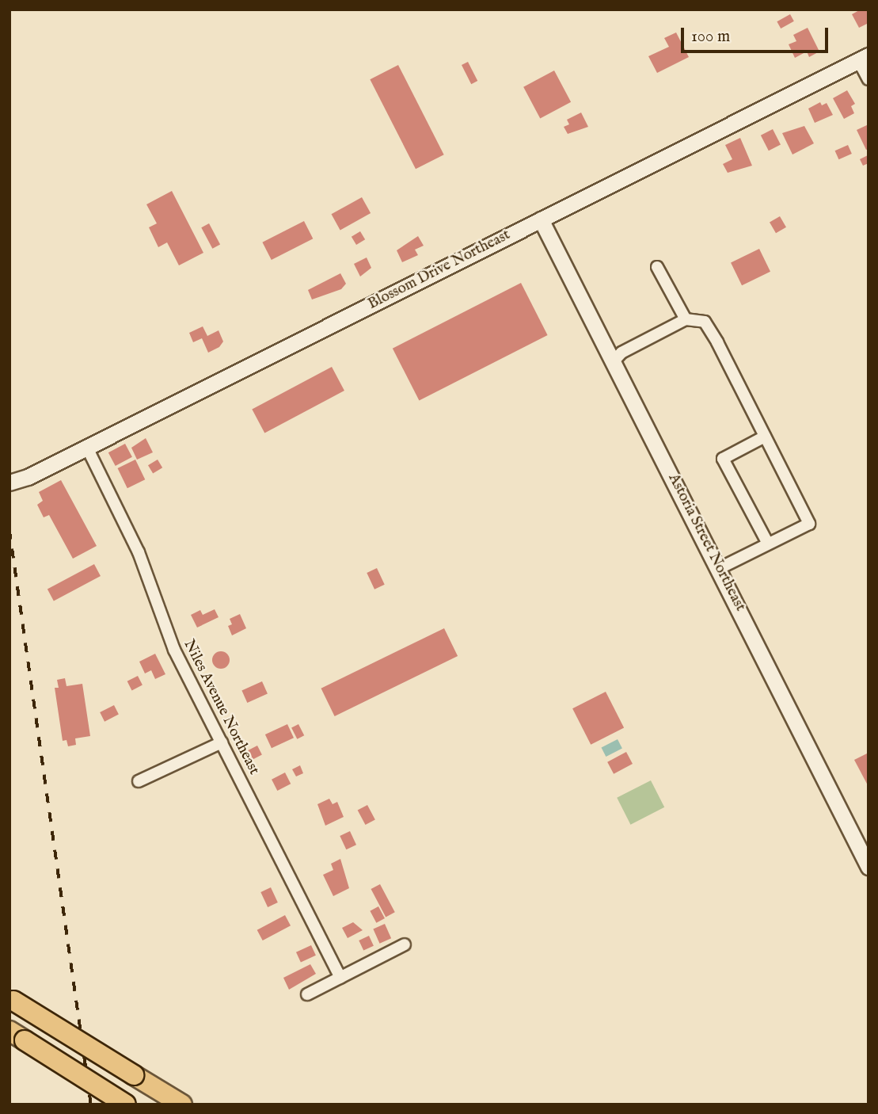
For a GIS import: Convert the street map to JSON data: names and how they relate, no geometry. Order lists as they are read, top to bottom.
{
  "streets": {
    "street": ["Blossom Drive Northeast", "Astoria Street Northeast", "Niles Avenue Northeast"]
  },
  "crossings": [
    ["Blossom Drive Northeast", "Astoria Street Northeast"],
    ["Blossom Drive Northeast", "Niles Avenue Northeast"]
  ],
  "scale_bar": "100 m"
}
